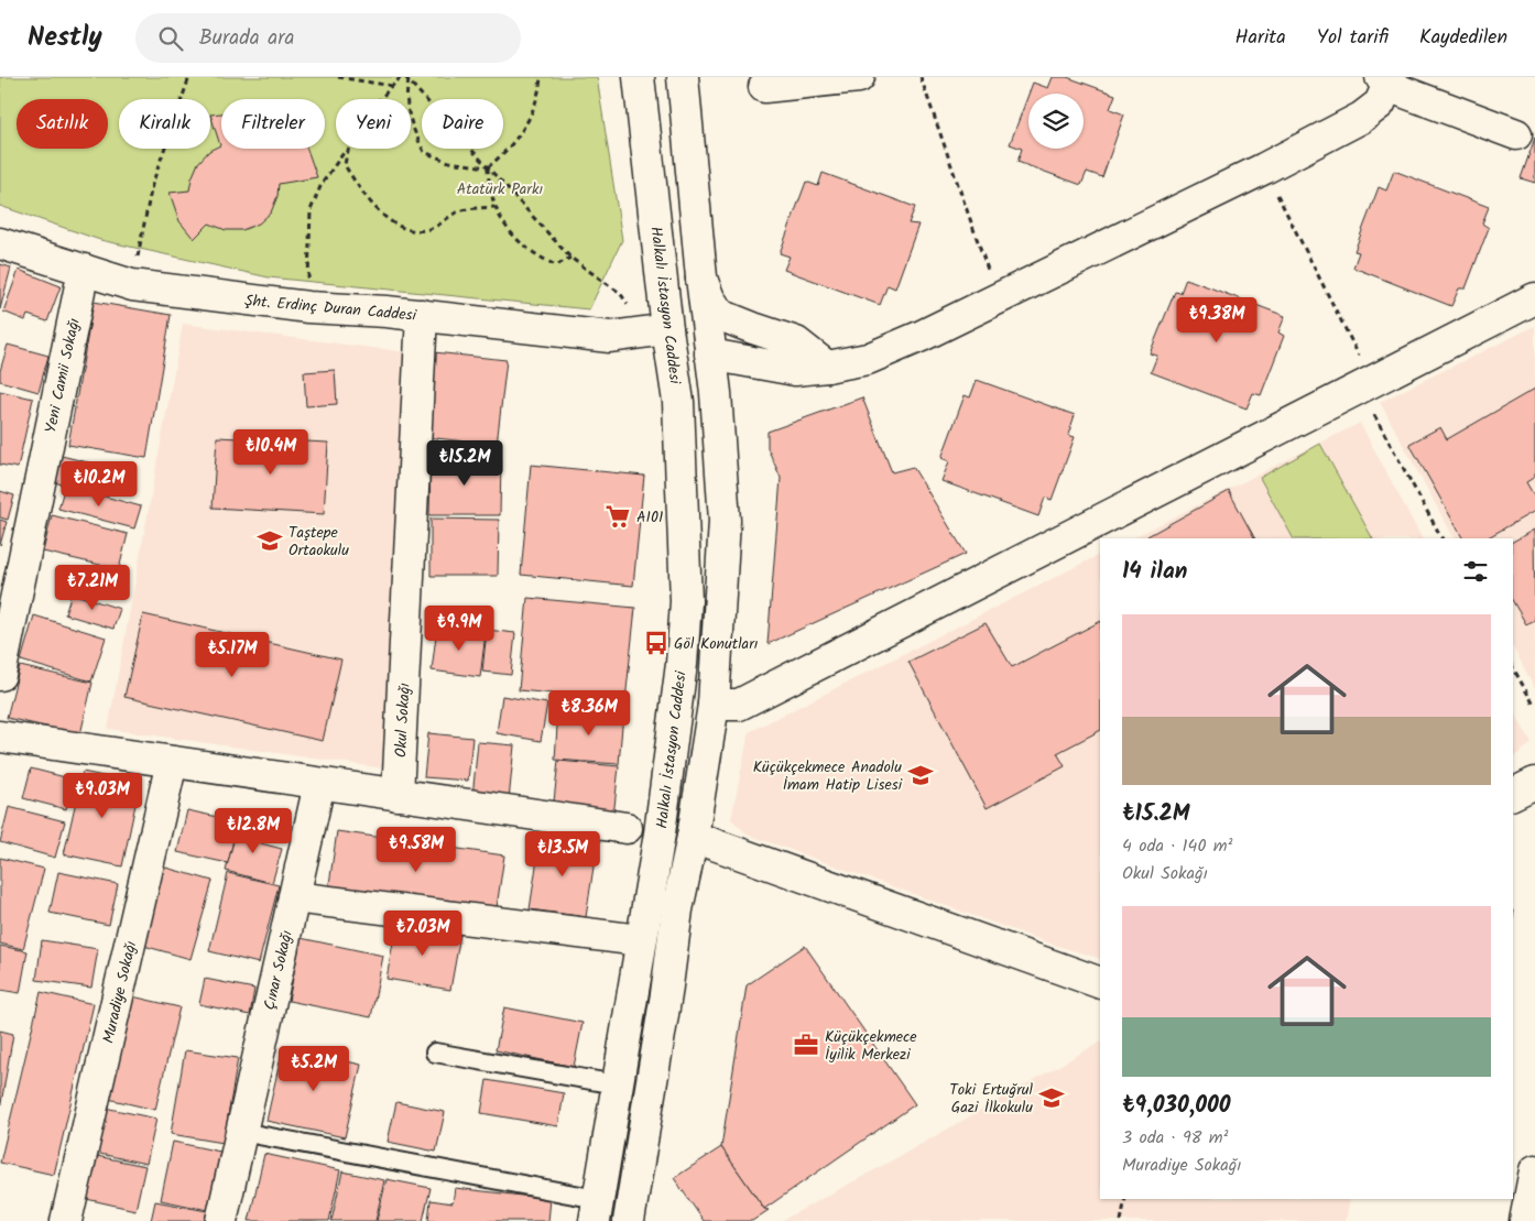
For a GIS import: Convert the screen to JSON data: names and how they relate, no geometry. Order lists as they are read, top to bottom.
{
  "streets": {
    "street": [
      "Halkalı İstasyon Caddesi",
      "Şht. Erdinç Duran Caddesi",
      "Yeni Camii Sokağı",
      "Okul Sokağı",
      "Çınar Sokağı",
      "Muradiye Sokağı"
    ]
  },
  "crossings": [
    ["Halkalı İstasyon Caddesi", "Şht. Erdinç Duran Caddesi"],
    ["Şht. Erdinç Duran Caddesi", "Yeni Camii Sokağı"],
    ["Şht. Erdinç Duran Caddesi", "Okul Sokağı"]
  ],
  "parks": ["Atatürk Parkı"],
  "places": {
    "supermarket": ["A101"],
    "school or university": ["Taştepe Ortaokulu", "Küçükçekmece Anadolu İmam Hatip Lisesi", "Toki Ertuğrul Gazi İlkokulu"],
    "bus stop": ["Göl Konutları"],
    "office": ["Küçükçekmece İyilik Merkezi"]
  },
  "page": {
    "header": "Nestly",
    "search": "Burada ara",
    "nav": ["Harita", "Yol tarifi", "Kaydedilen"],
    "chip": [
      "Satılık",
      "Kiralık",
      "Filtreler",
      "Yeni",
      "Daire"
    ],
    "price": [
      "₺9.38M",
      "₺10.4M",
      "₺15.2M",
      "₺10.2M",
      "₺7.21M",
      "₺9.9M",
      "₺5.17M",
      "₺8.36M",
      "₺9.03M",
      "₺12.8M",
      "₺9.58M",
      "₺13.5M",
      "₺7.03M",
      "₺5.2M"
    ],
    "heading": "14 ilan",
    "list": [
      {
        "name": "₺15.2M",
        "note": "4 oda · 140 m² · Okul Sokağı"
      },
      {
        "name": "₺9,030,000",
        "note": "3 oda · 98 m² · Muradiye Sokağı"
      }
    ]
  }
}
